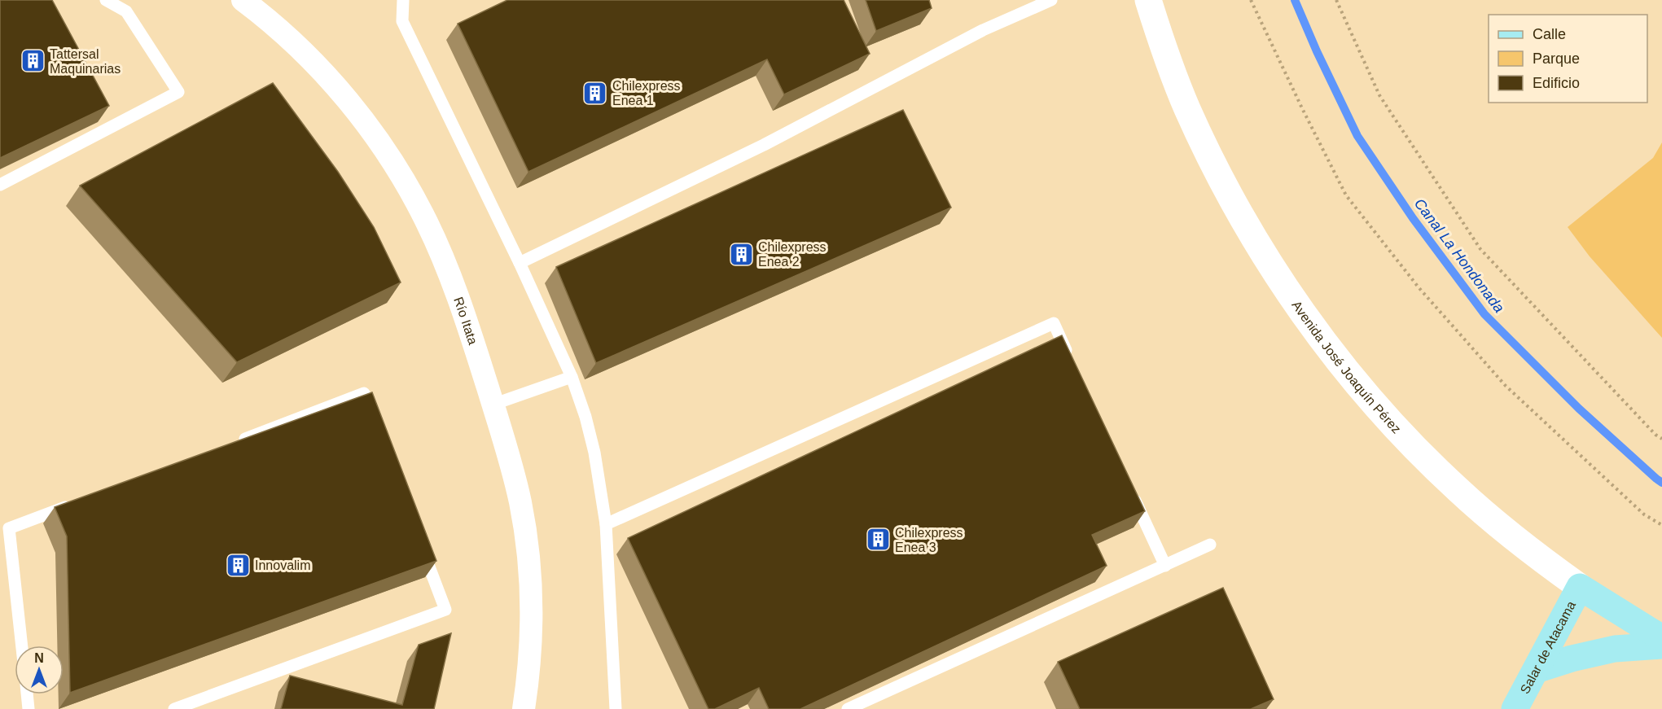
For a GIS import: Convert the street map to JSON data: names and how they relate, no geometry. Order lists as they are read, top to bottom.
{
  "streets": {
    "main road": ["Avenida José Joaquín Pérez", "Salar de Atacama"],
    "street": ["Río Itata"]
  },
  "crossings": [
    ["Avenida José Joaquín Pérez", "Salar de Atacama"]
  ],
  "water": ["Canal La Hondonada"],
  "places": {
    "building": [
      "Tattersal Maquinarias",
      "Chilexpress Enea 1",
      "Chilexpress Enea 2",
      "Chilexpress Enea 3",
      "Innovalim"
    ]
  },
  "legend": ["Calle", "Parque", "Edificio"],
  "north": "top"
}
